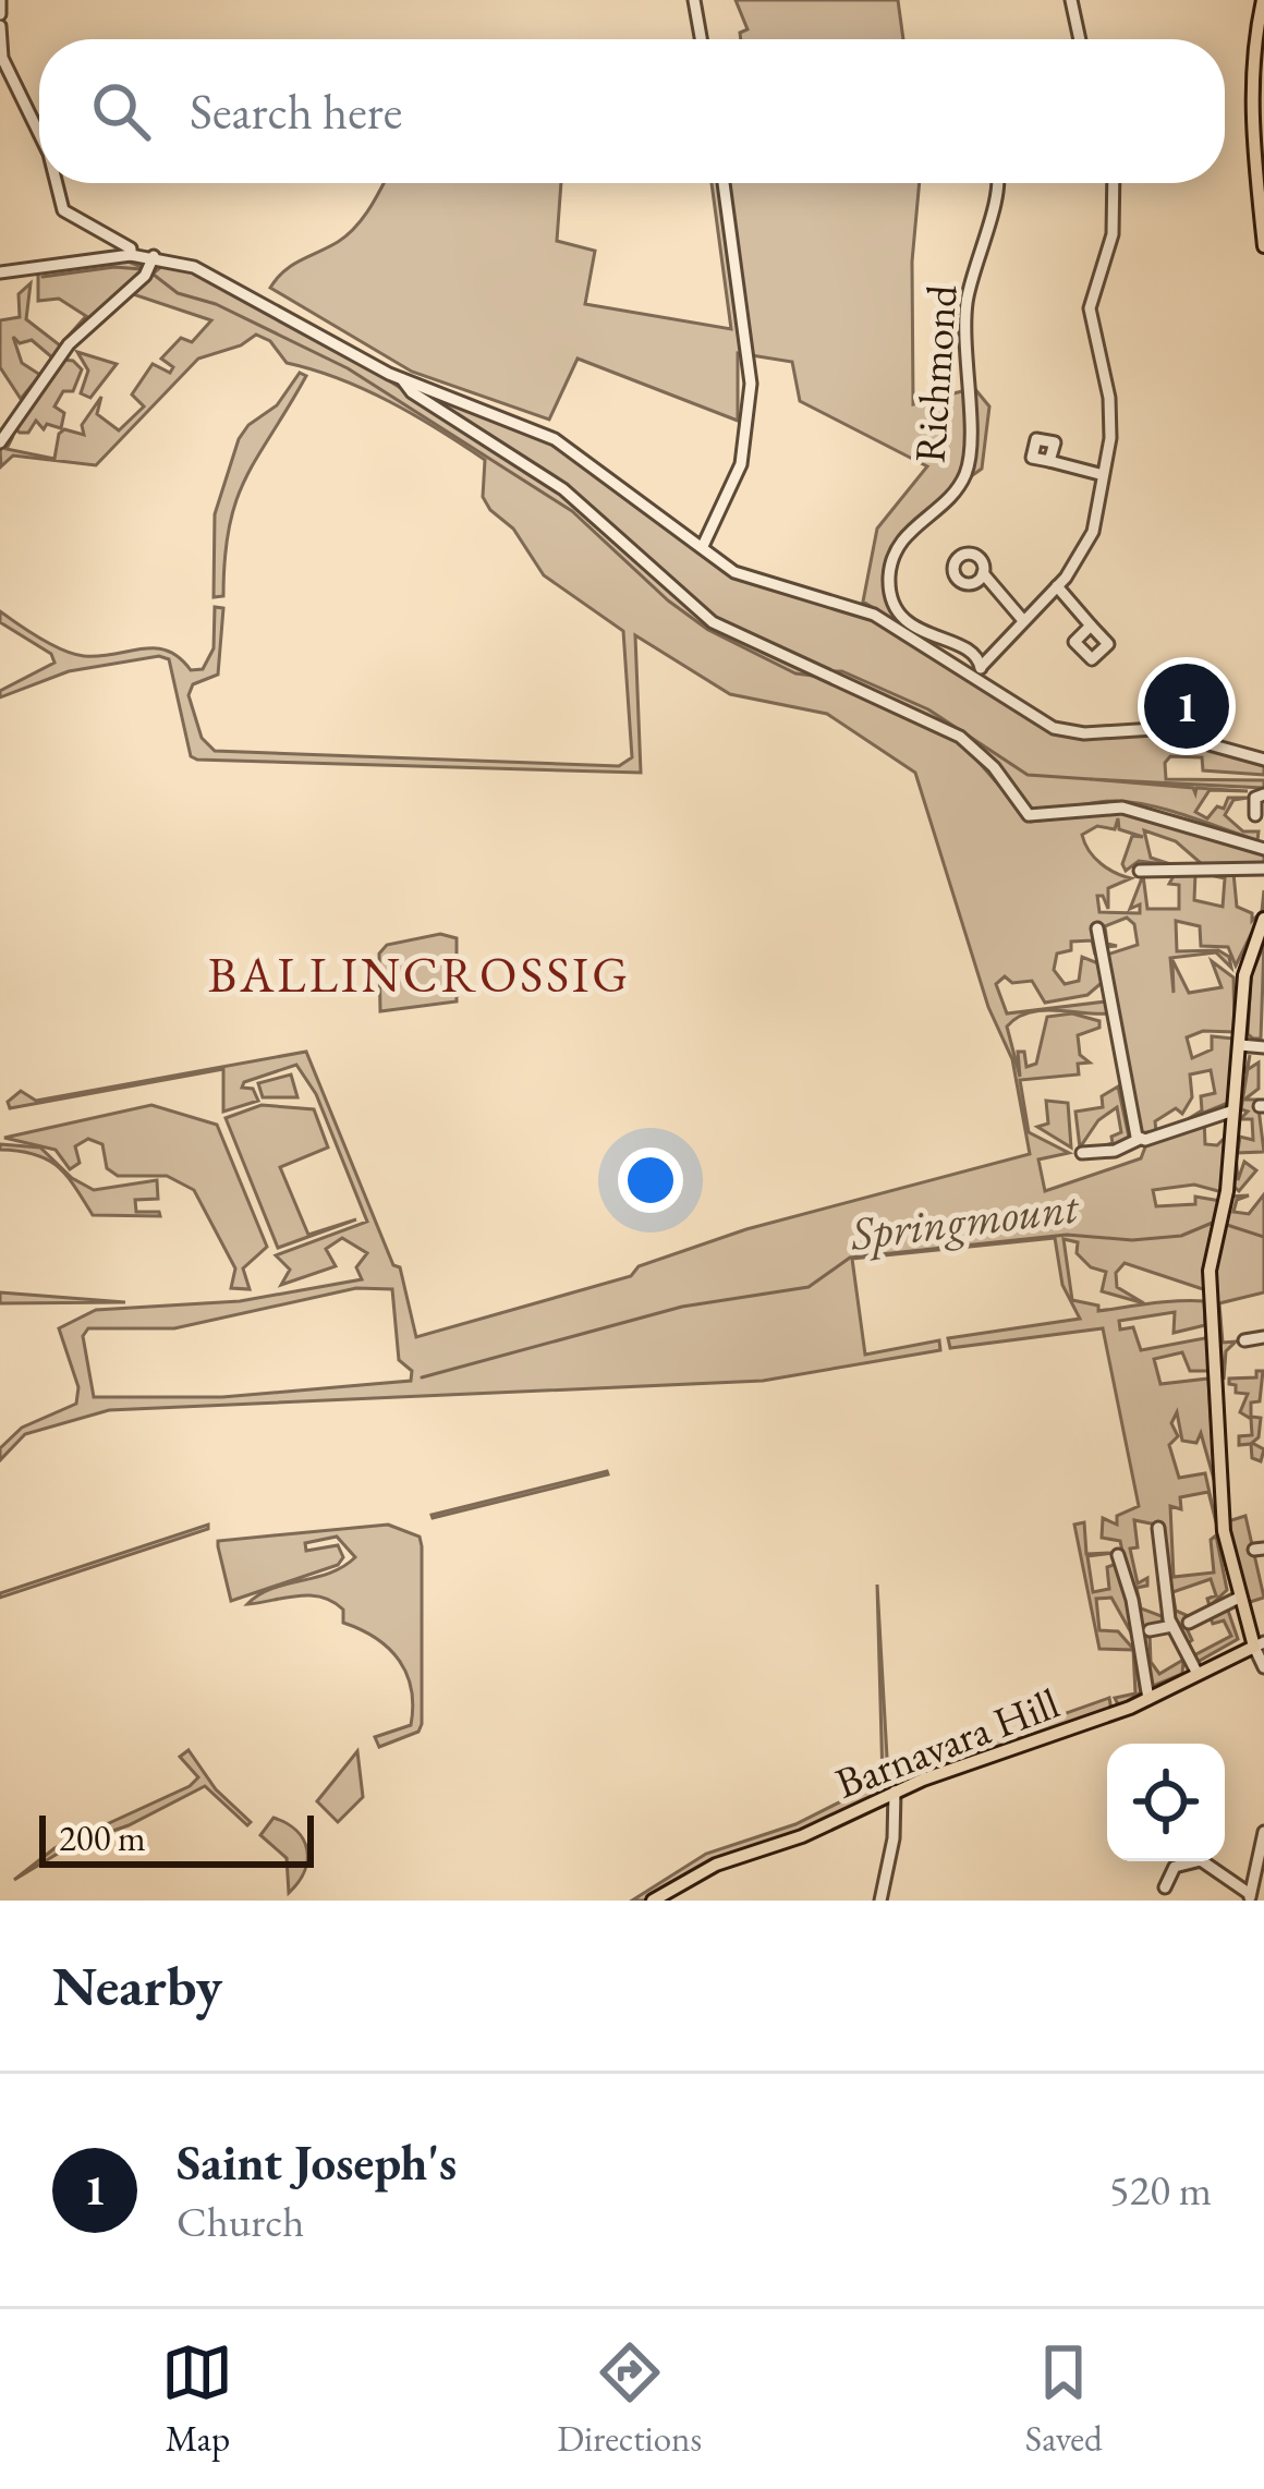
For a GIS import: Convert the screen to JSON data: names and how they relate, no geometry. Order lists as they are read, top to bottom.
{
  "streets": {
    "main road": ["Barnavara Hill"],
    "street": ["Richmond"]
  },
  "districts": ["BALLINCROSSIG"],
  "water": ["Springmount"],
  "scale_bar": "200 m",
  "page": {
    "search": "Search here",
    "pins": "1",
    "scale": "200 m",
    "heading": "Nearby",
    "list": [
      {
        "mark": "1",
        "name": "Saint Joseph's",
        "note": "Church",
        "value": "520 m"
      }
    ],
    "nav": ["Map", "Directions", "Saved"]
  }
}
